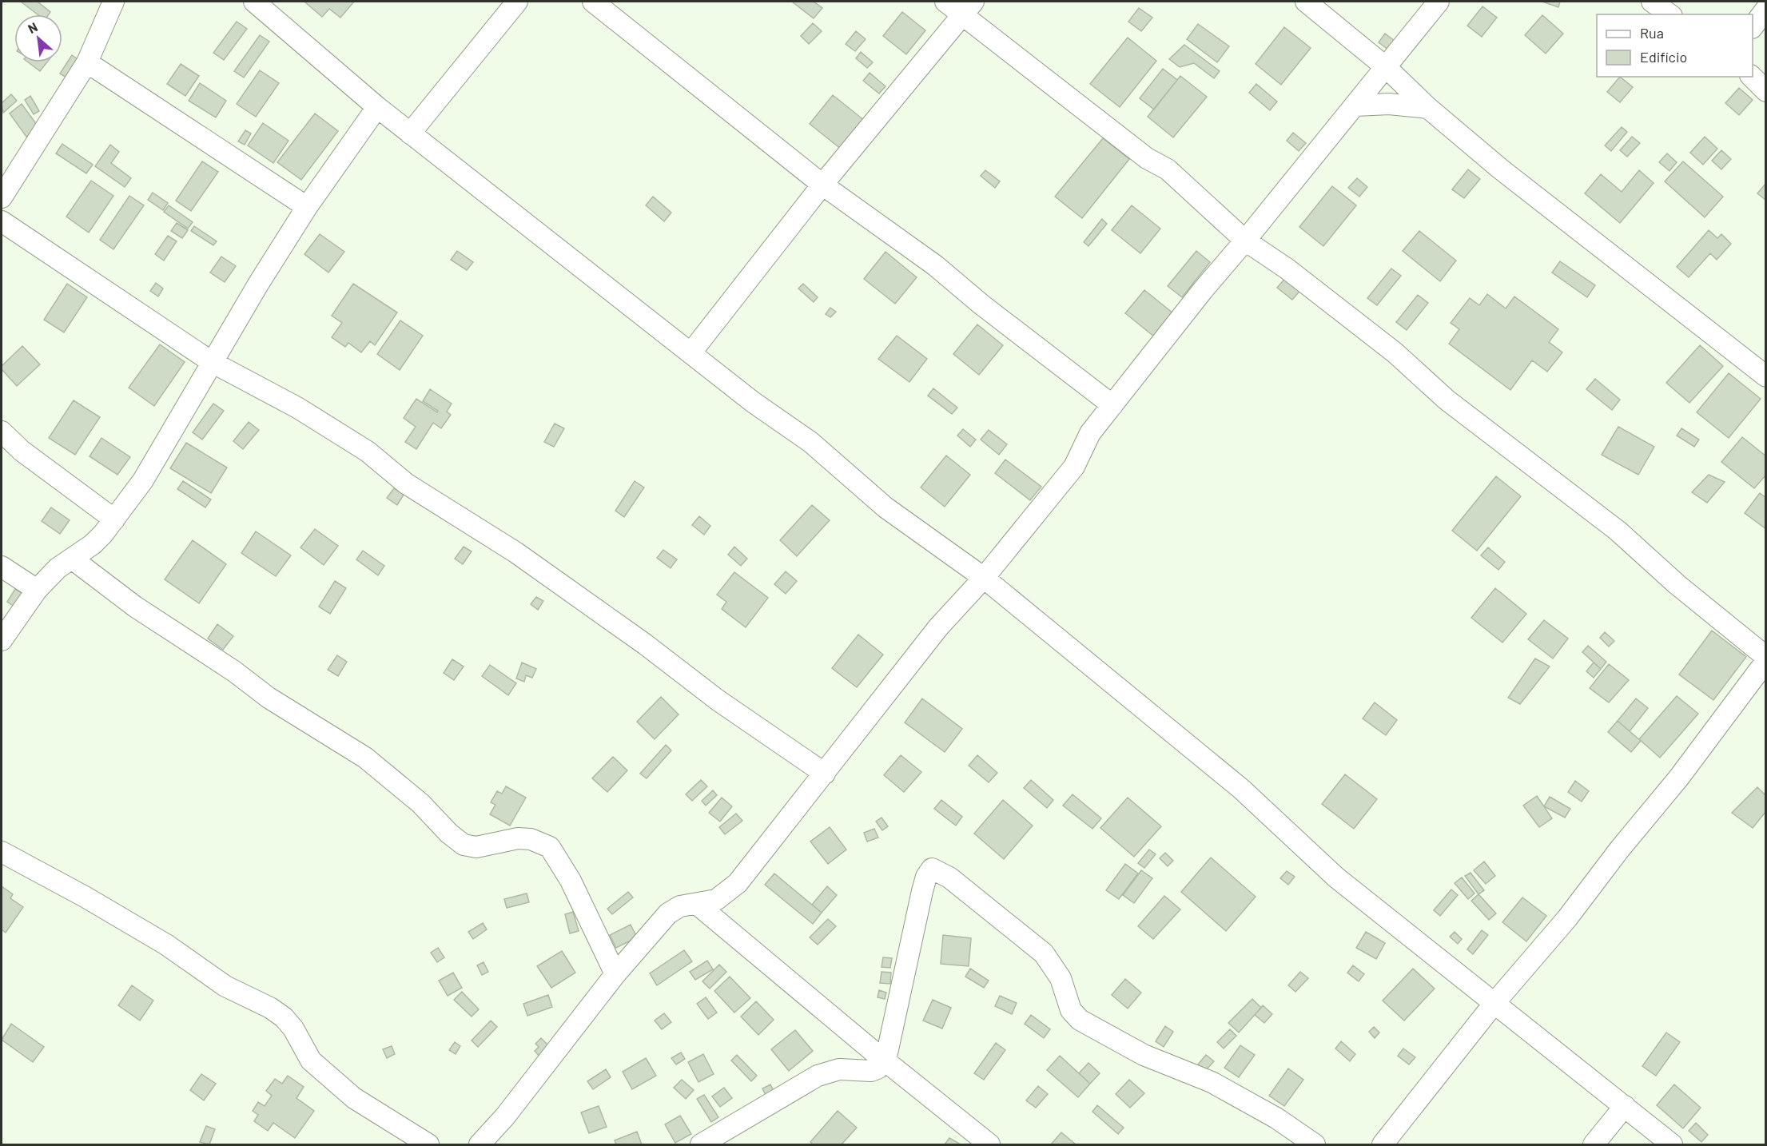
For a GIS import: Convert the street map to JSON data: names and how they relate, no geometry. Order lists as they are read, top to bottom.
{
  "legend": ["Rua", "Edifício"],
  "north": "top left"
}
